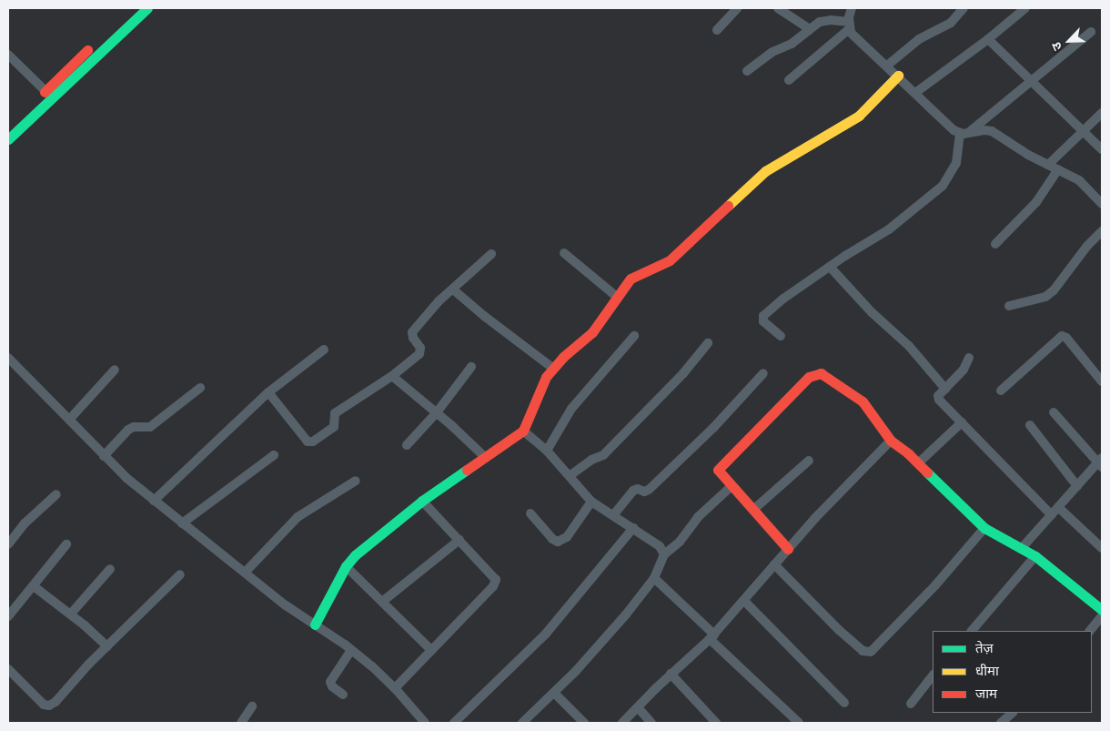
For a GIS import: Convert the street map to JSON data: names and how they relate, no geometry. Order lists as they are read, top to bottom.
{
  "legend": ["तेज़", "धीमा", "जाम"],
  "north": "bottom left"
}
